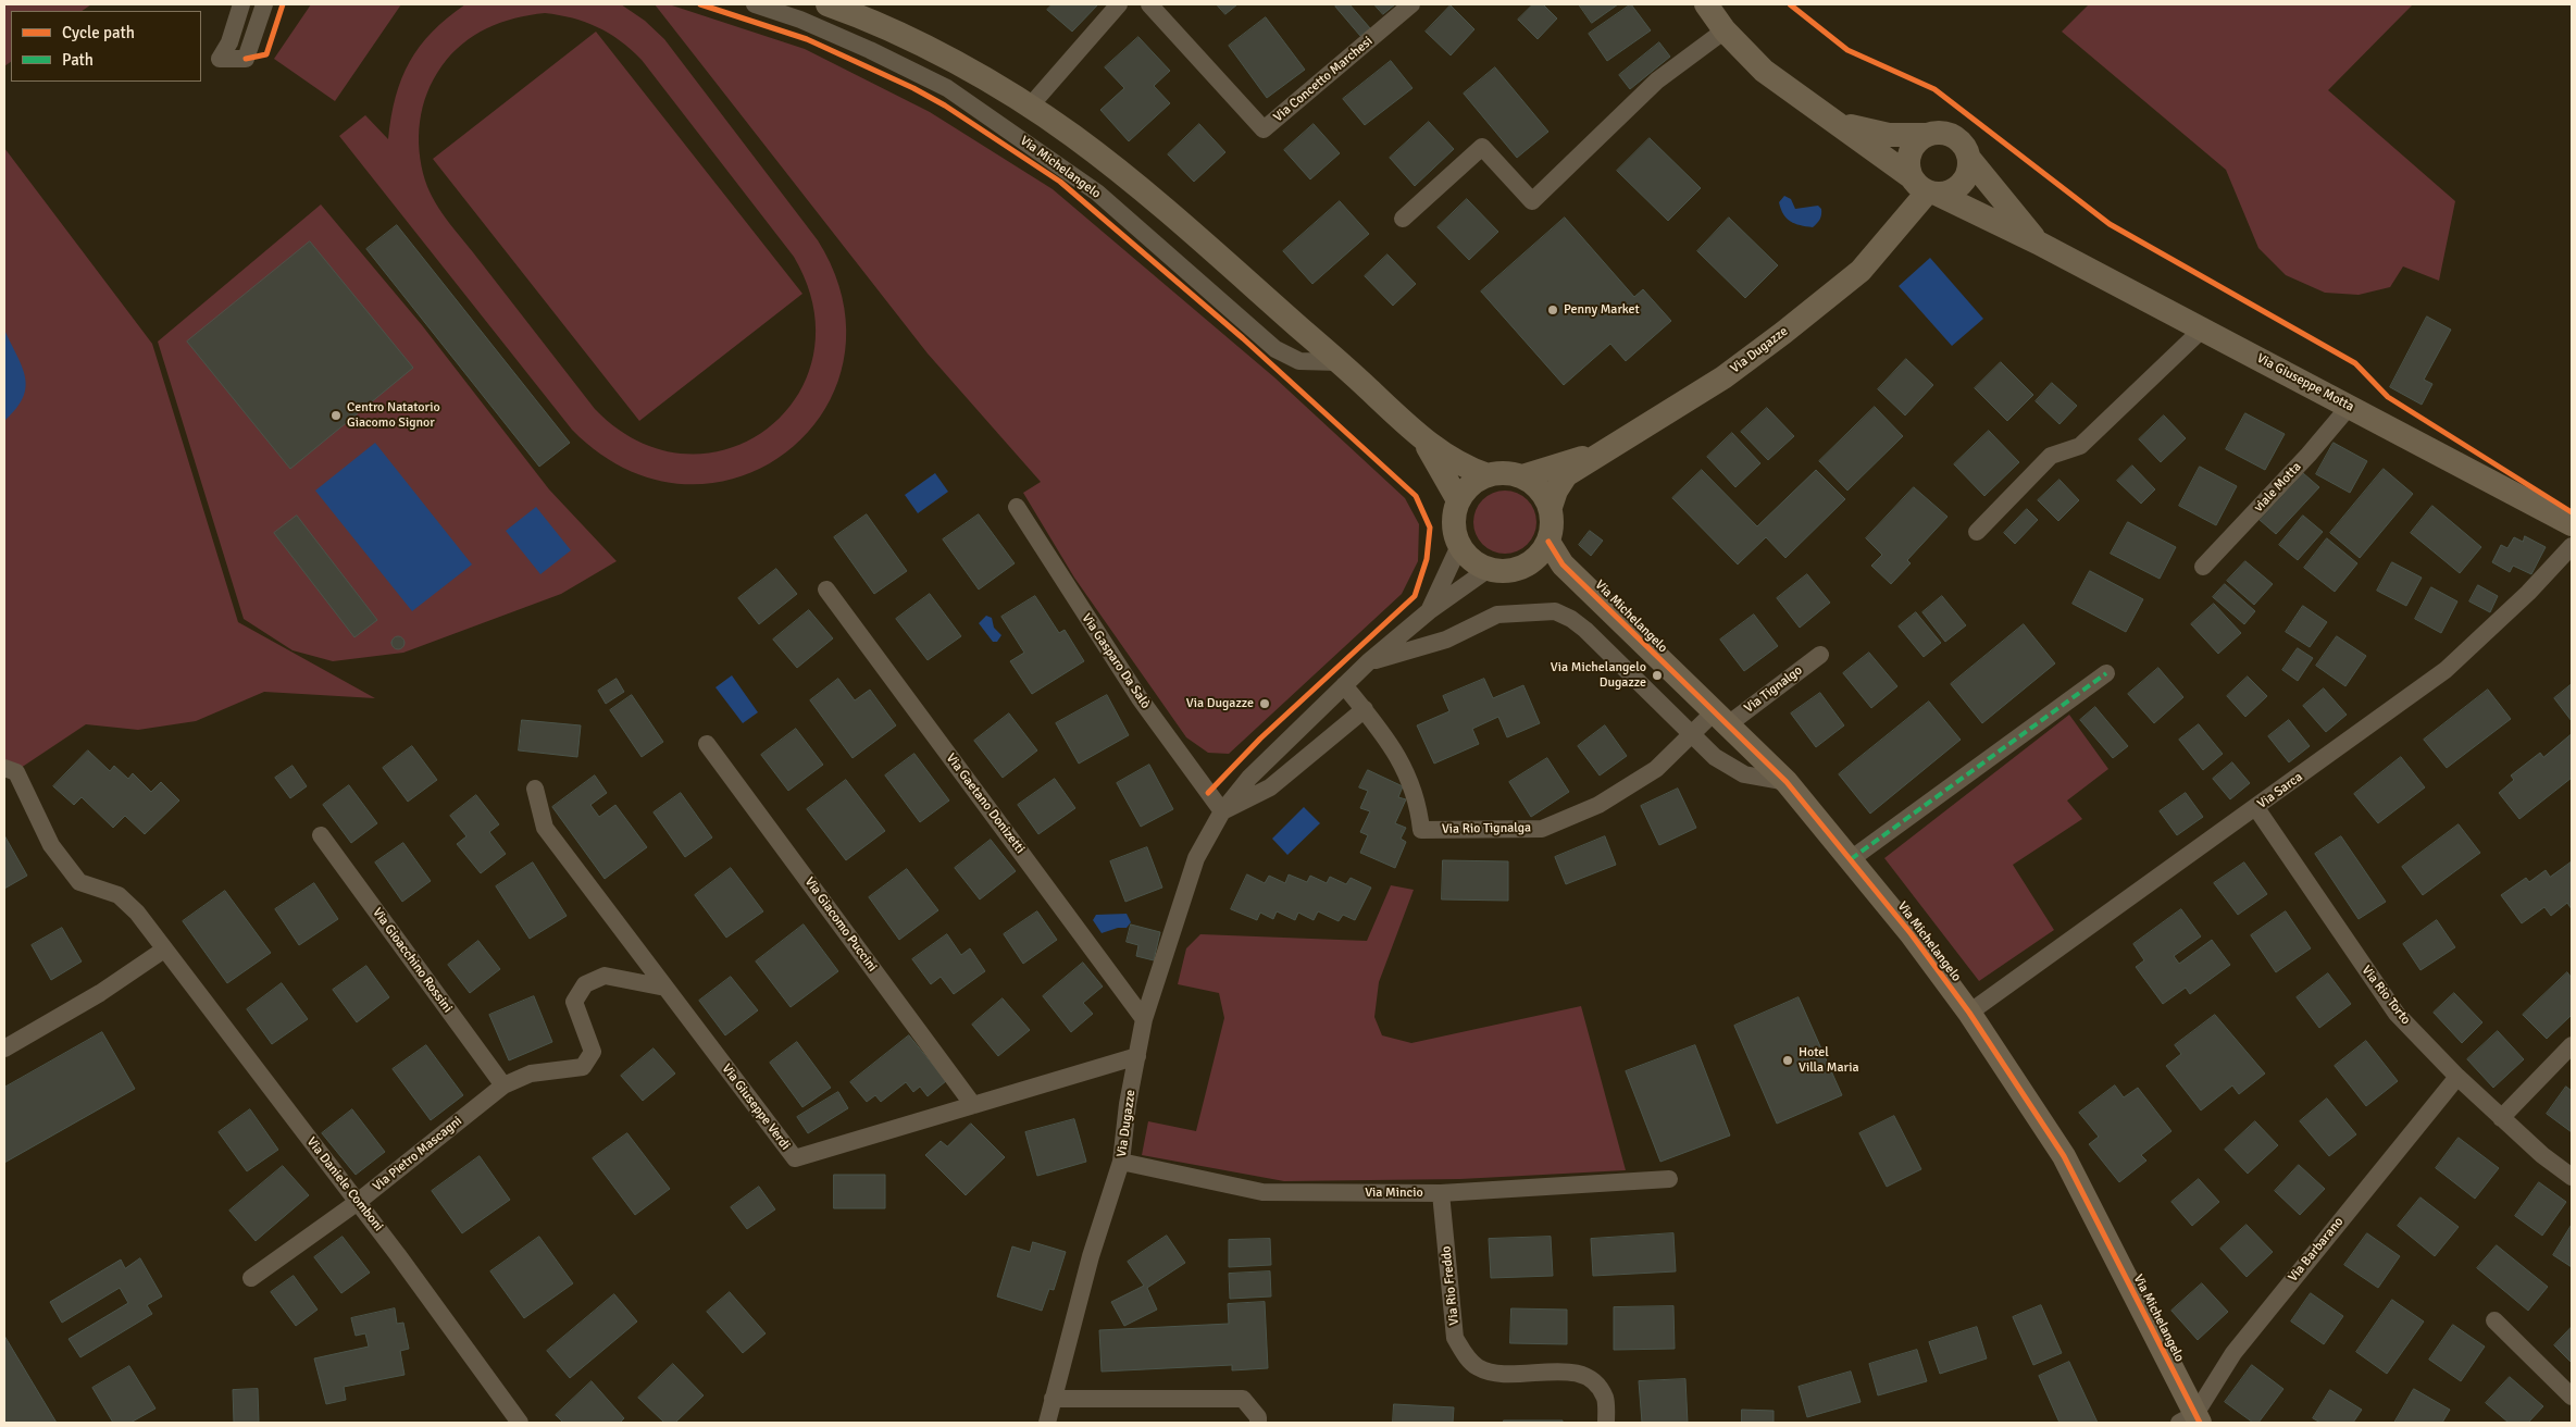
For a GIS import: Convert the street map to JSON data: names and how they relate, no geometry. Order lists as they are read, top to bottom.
{
  "streets": {
    "street": [
      "Via Concetto Marchesi",
      "Via Michelangelo",
      "Via Dugazze",
      "Via Giuseppe Motta",
      "viale Motta",
      "Via Gasparo Da Salò",
      "Via Tignalgo",
      "Via Sarca",
      "Via Gaetano Donizetti",
      "Via Rio Tignalga",
      "Via Giacomo Puccini",
      "Via Gioacchino Rossini",
      "Via Rio Torto",
      "Via Giuseppe Verdi",
      "Via Pietro Mascagni",
      "Via Daniele Comboni",
      "Via Mincio",
      "Via Barbarano",
      "Via Rio Freddo"
    ]
  },
  "crossings": [
    ["Via Michelangelo", "Via Dugazze"],
    ["Via Michelangelo", "Via Tignalgo"],
    ["Via Michelangelo", "Via Sarca"],
    ["Via Michelangelo", "Via Rio Tignalga"],
    ["Via Michelangelo", "Via Barbarano"],
    ["Via Dugazze", "Via Giuseppe Motta"],
    ["Via Dugazze", "Via Gasparo Da Salò"],
    ["Via Dugazze", "Via Gaetano Donizetti"],
    ["Via Dugazze", "Via Rio Tignalga"],
    ["Via Dugazze", "Via Giuseppe Verdi"],
    ["Via Dugazze", "Via Mincio"],
    ["Via Giuseppe Motta", "viale Motta"],
    ["Via Tignalgo", "Via Rio Tignalga"],
    ["Via Sarca", "Via Rio Torto"],
    ["Via Giacomo Puccini", "Via Giuseppe Verdi"],
    ["Via Gioacchino Rossini", "Via Pietro Mascagni"],
    ["Via Rio Torto", "Via Barbarano"],
    ["Via Giuseppe Verdi", "Via Pietro Mascagni"],
    ["Via Pietro Mascagni", "Via Daniele Comboni"],
    ["Via Mincio", "Via Rio Freddo"]
  ],
  "places": [
    "Penny Market",
    "Centro Natatorio Giacomo Signor",
    "Via Michelangelo Dugazze",
    "Via Dugazze",
    "Hotel Villa Maria"
  ],
  "legend": ["Cycle path", "Path"]
}
